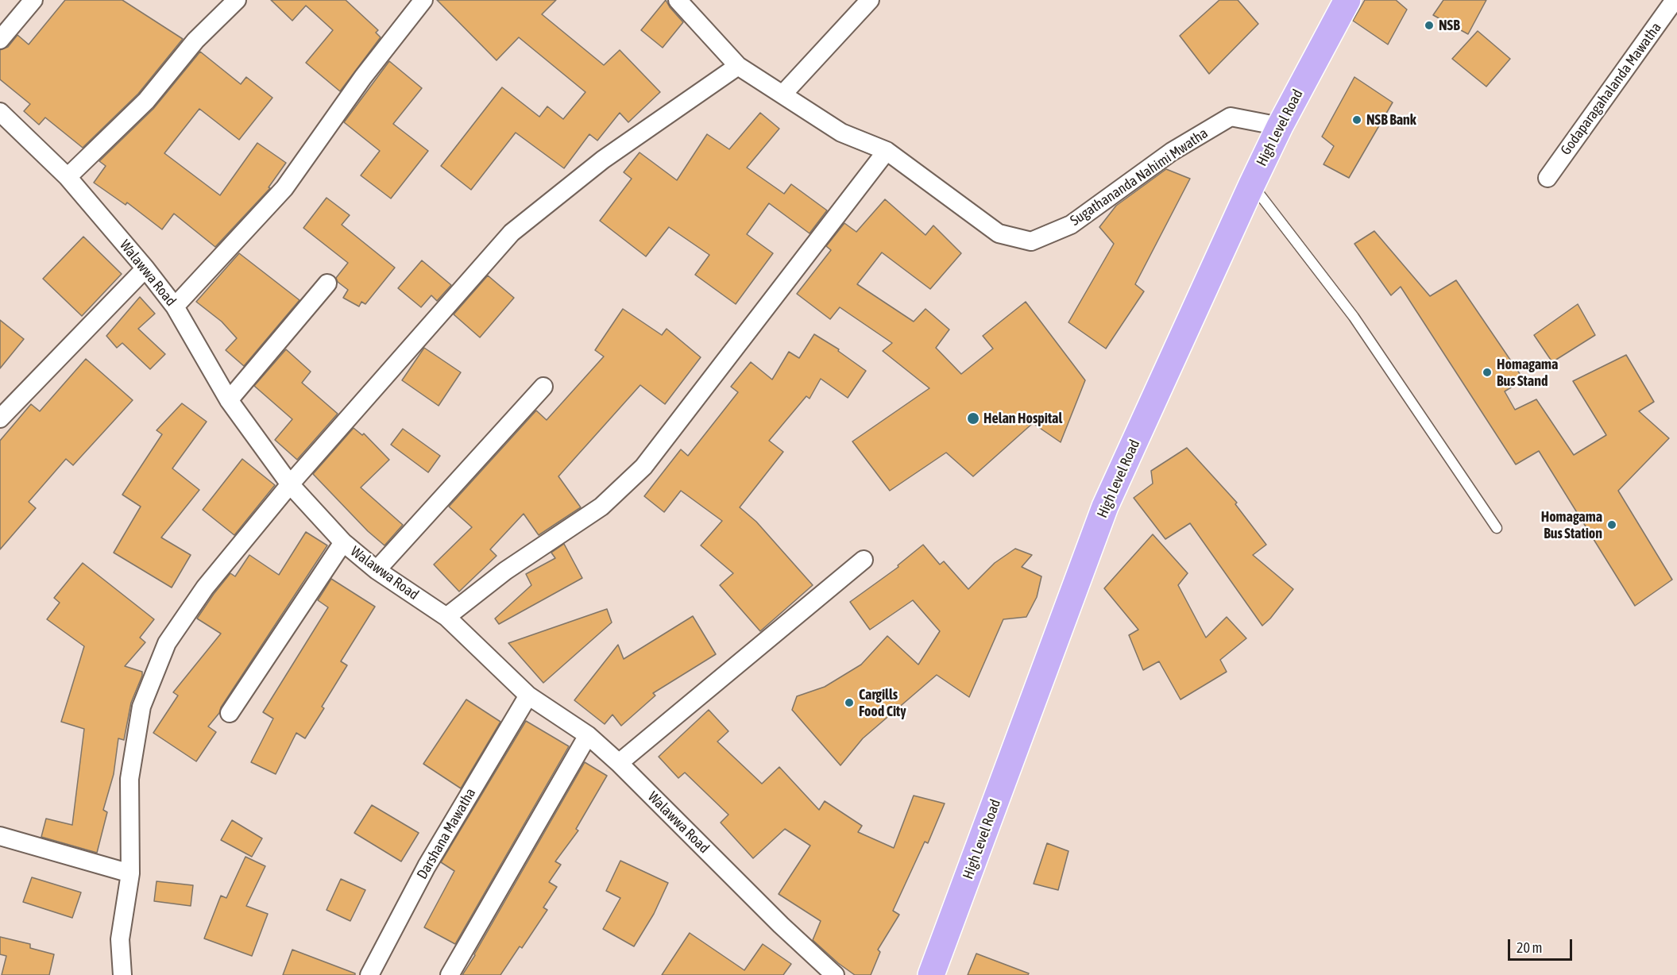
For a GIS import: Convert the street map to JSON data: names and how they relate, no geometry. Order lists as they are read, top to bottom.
{
  "streets": {
    "highway": ["High Level Road"],
    "street": [
      "Godaparagahalanda Mawatha",
      "Sugathananda Nahimi Mwatha",
      "Walawwa Road",
      "Darshana Mawatha"
    ]
  },
  "crossings": [
    ["High Level Road", "Sugathananda Nahimi Mwatha"],
    ["Walawwa Road", "Darshana Mawatha"]
  ],
  "places": [
    "NSB",
    "NSB Bank",
    "Homagama Bus Stand",
    "Helan Hospital",
    "Homagama Bus Station",
    "Cargills Food City"
  ],
  "scale_bar": "20 m"
}
